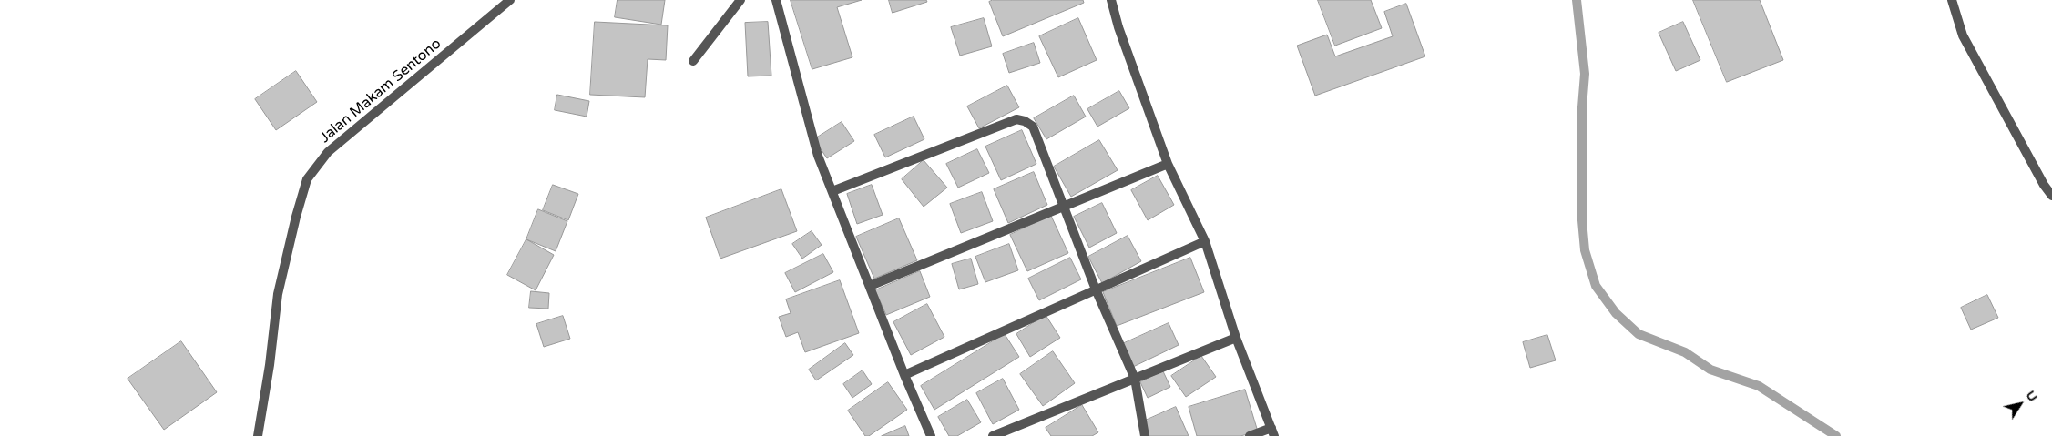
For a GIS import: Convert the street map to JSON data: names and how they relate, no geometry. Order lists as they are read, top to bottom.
{
  "streets": {
    "street": ["Jalan Makam Sentono"]
  },
  "north": "top right"
}
